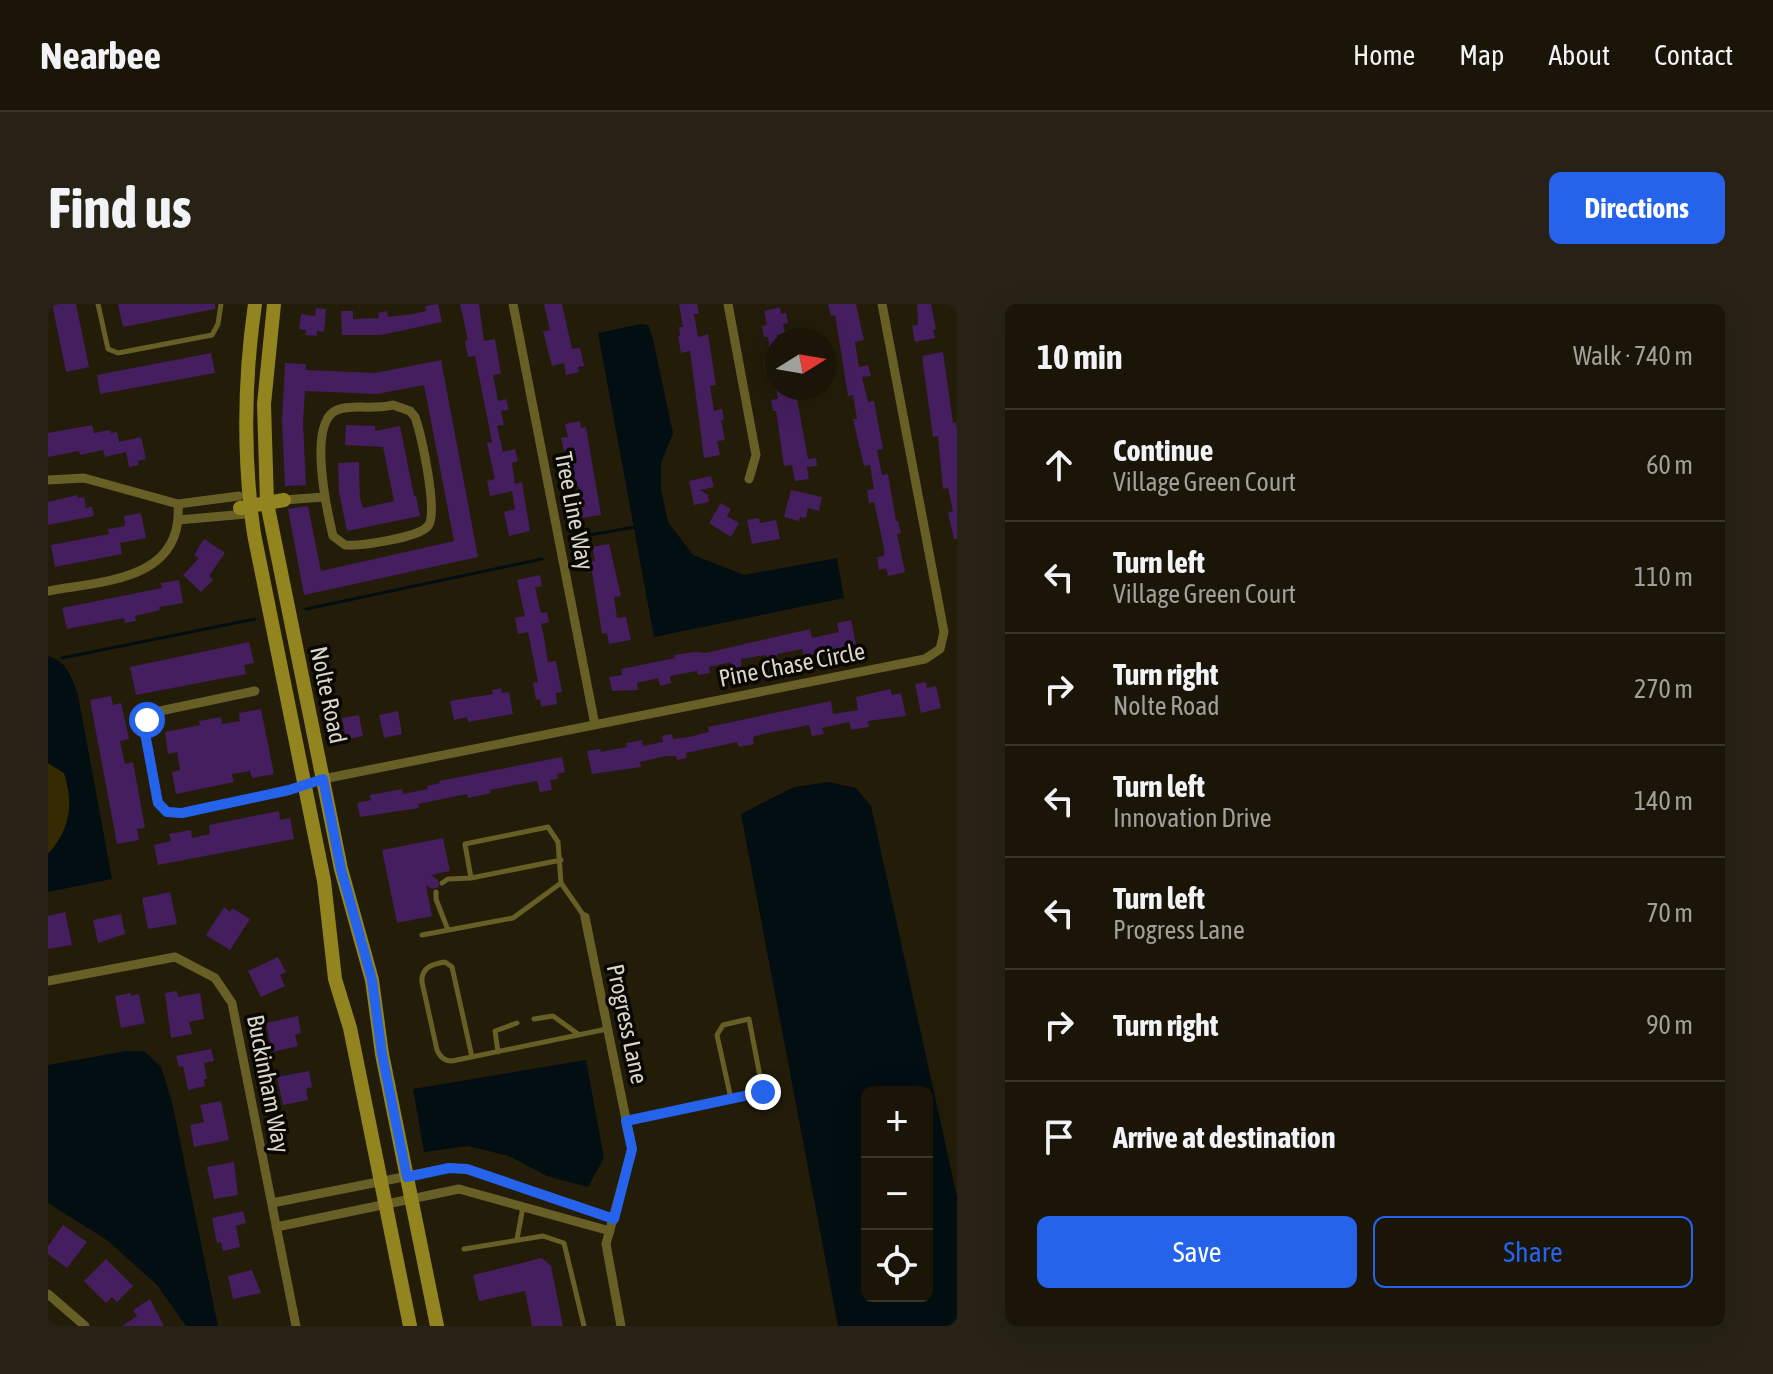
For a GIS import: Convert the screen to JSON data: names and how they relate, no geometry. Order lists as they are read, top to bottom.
{
  "streets": {
    "street": [
      "Tree Line Way",
      "Pine Chase Circle",
      "Nolte Road",
      "Progress Lane",
      "Buckinham Way"
    ]
  },
  "crossings": [
    ["Tree Line Way", "Pine Chase Circle"],
    ["Pine Chase Circle", "Nolte Road"]
  ],
  "north": "right",
  "page": {
    "header": "Nearbee",
    "nav": [
      "Home",
      "Map",
      "About",
      "Contact"
    ],
    "buttons": [
      "Directions",
      ["Save", "Share"]
    ],
    "title": "Find us",
    "heading": ["10 min", "Walk · 740 m"],
    "list": [
      ["Continue", "Village Green Court", "60 m"],
      ["Turn left", "Village Green Court", "110 m"],
      ["Turn right", "Nolte Road", "270 m"],
      ["Turn left", "Innovation Drive", "140 m"],
      ["Turn left", "Progress Lane", "70 m"],
      ["Turn right", "90 m"],
      "Arrive at destination"
    ],
    "map_buttons": ["+", "−"]
  }
}
